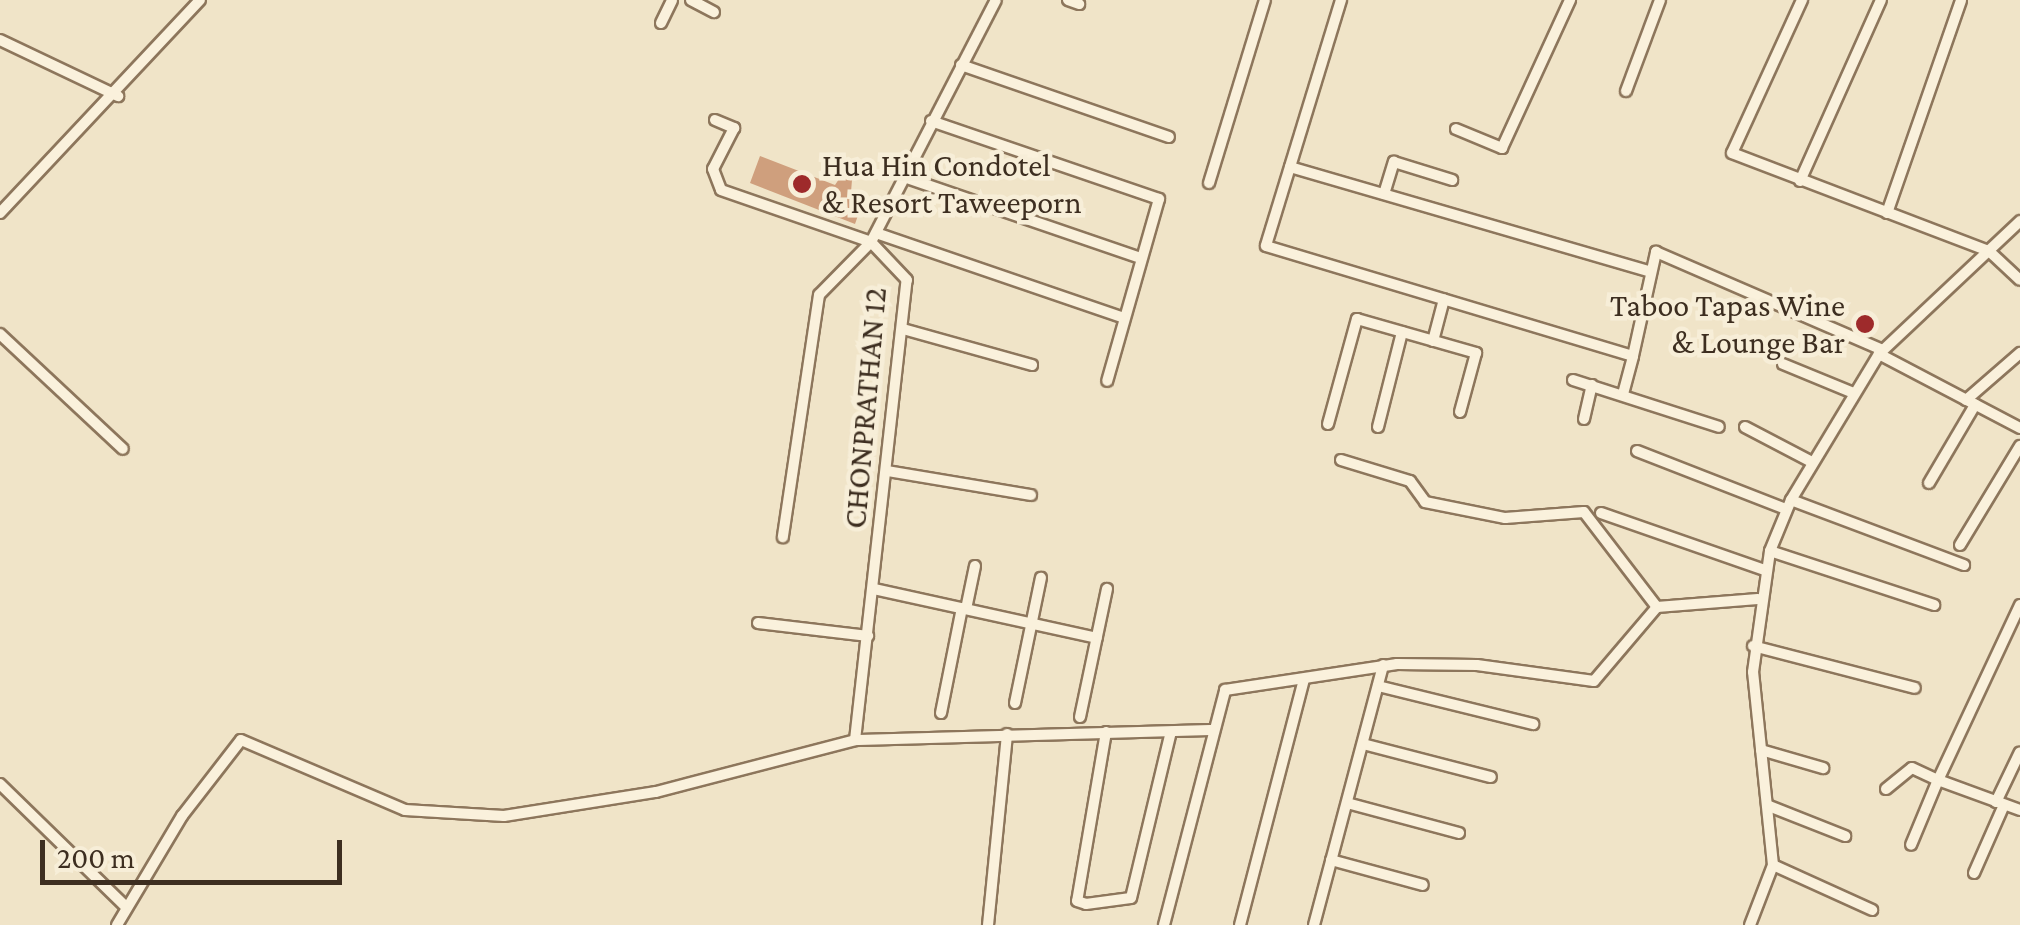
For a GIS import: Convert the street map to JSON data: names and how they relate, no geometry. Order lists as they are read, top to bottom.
{
  "streets": {
    "street": ["CHONPRATHAN 12"]
  },
  "places": ["Hua Hin Condotel & Resort Taweeporn", "Taboo Tapas Wine & Lounge Bar"],
  "scale_bar": "200 m"
}
